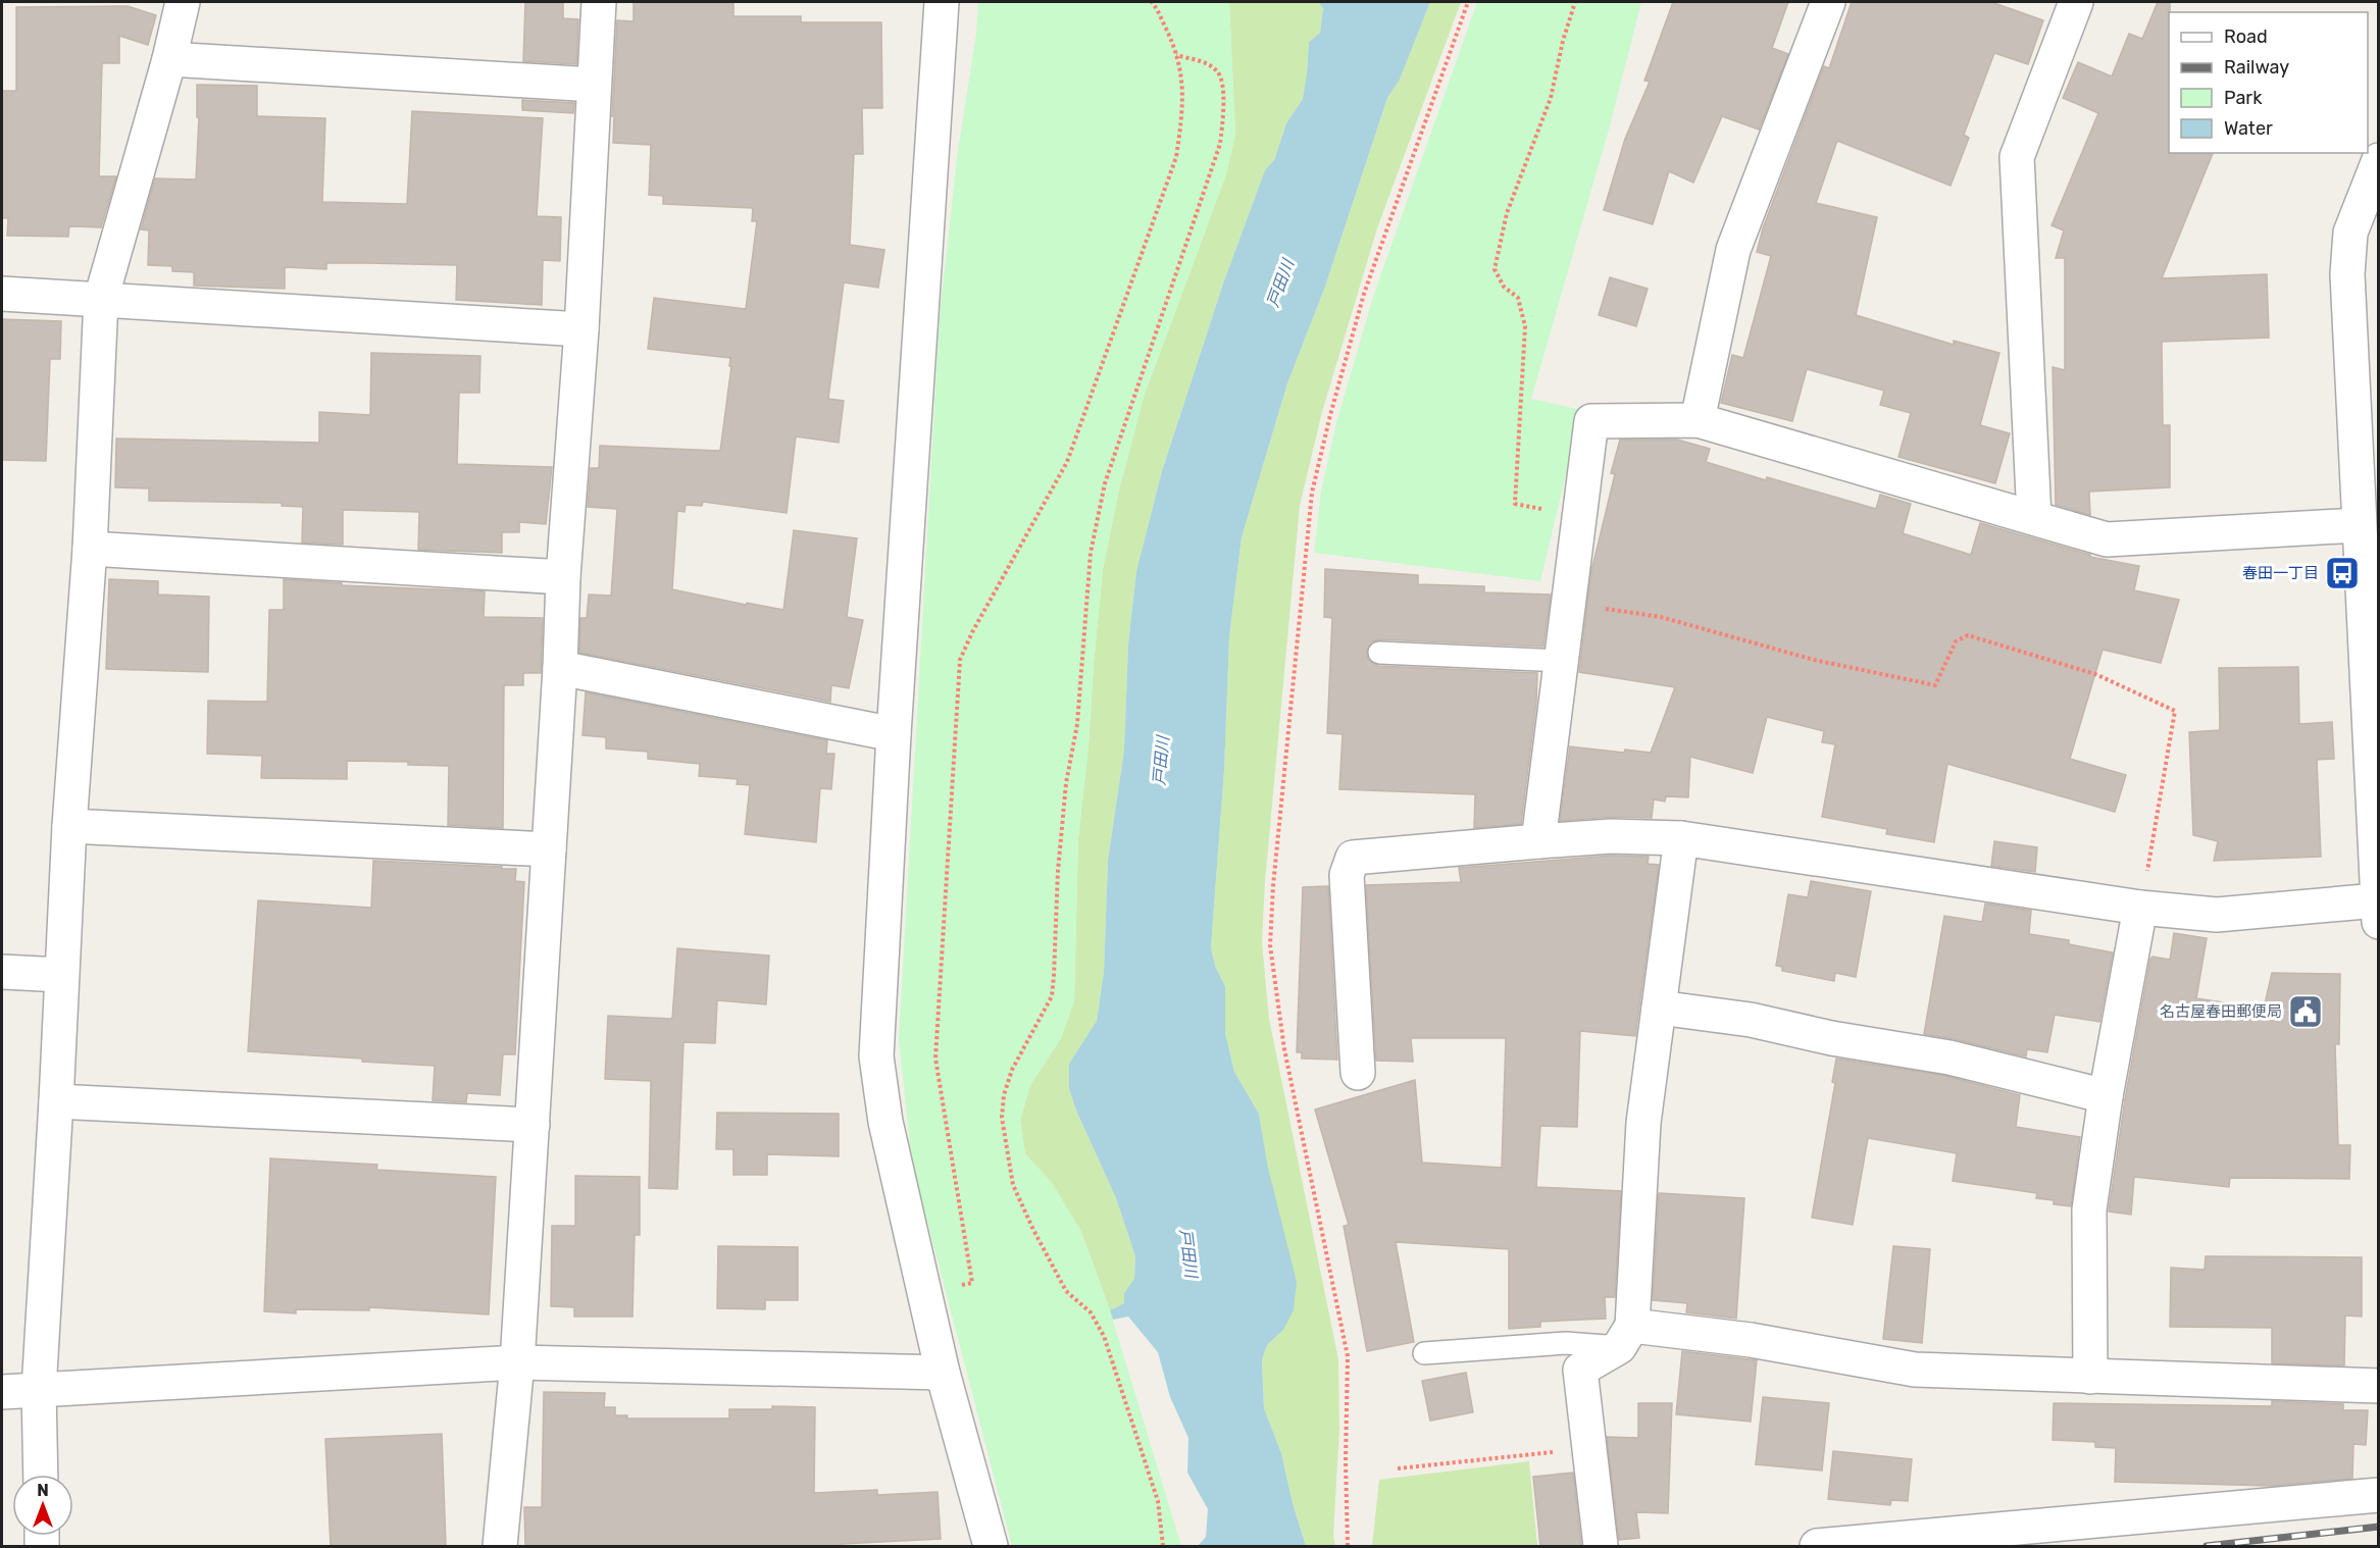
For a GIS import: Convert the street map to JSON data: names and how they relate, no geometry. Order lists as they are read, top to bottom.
{
  "water": ["戸田川"],
  "places": {
    "bus stop": ["春田一丁目"],
    "public building": ["名古屋春田郵便局"]
  },
  "legend": [
    "Road",
    "Railway",
    "Park",
    "Water"
  ],
  "north": "top"
}
